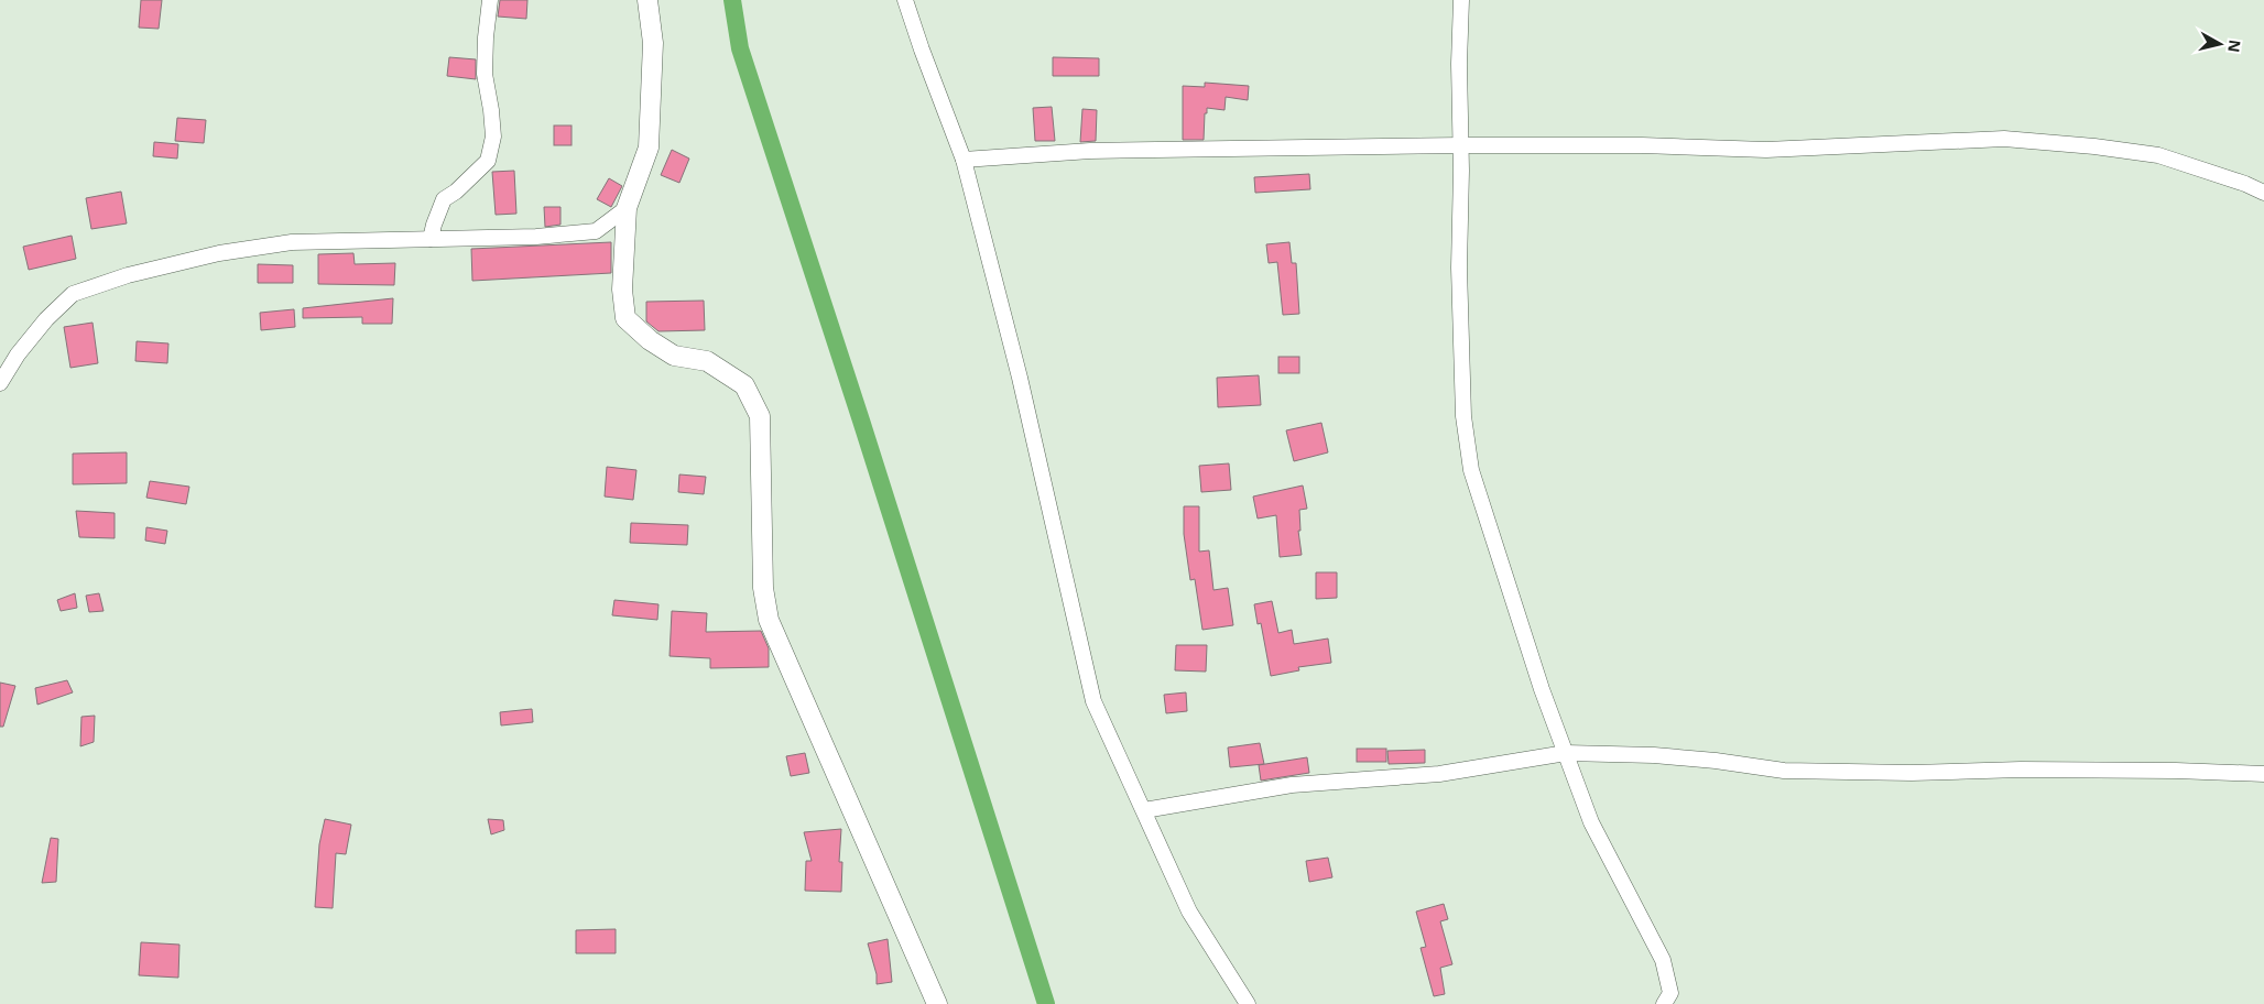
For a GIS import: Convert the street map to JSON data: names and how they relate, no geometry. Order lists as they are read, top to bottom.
{
  "north": "right"
}
